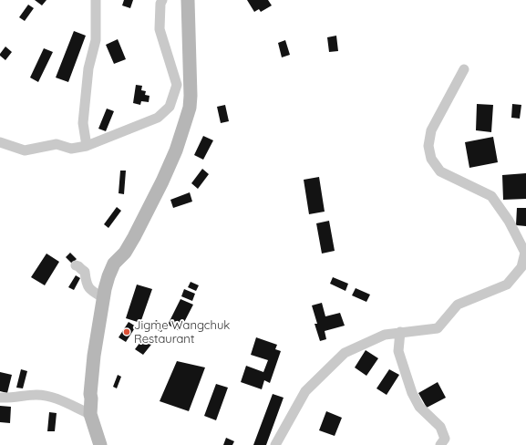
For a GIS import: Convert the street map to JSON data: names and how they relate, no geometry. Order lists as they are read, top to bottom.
{
  "places": ["Jigme Wangchuk Restaurant"]
}
